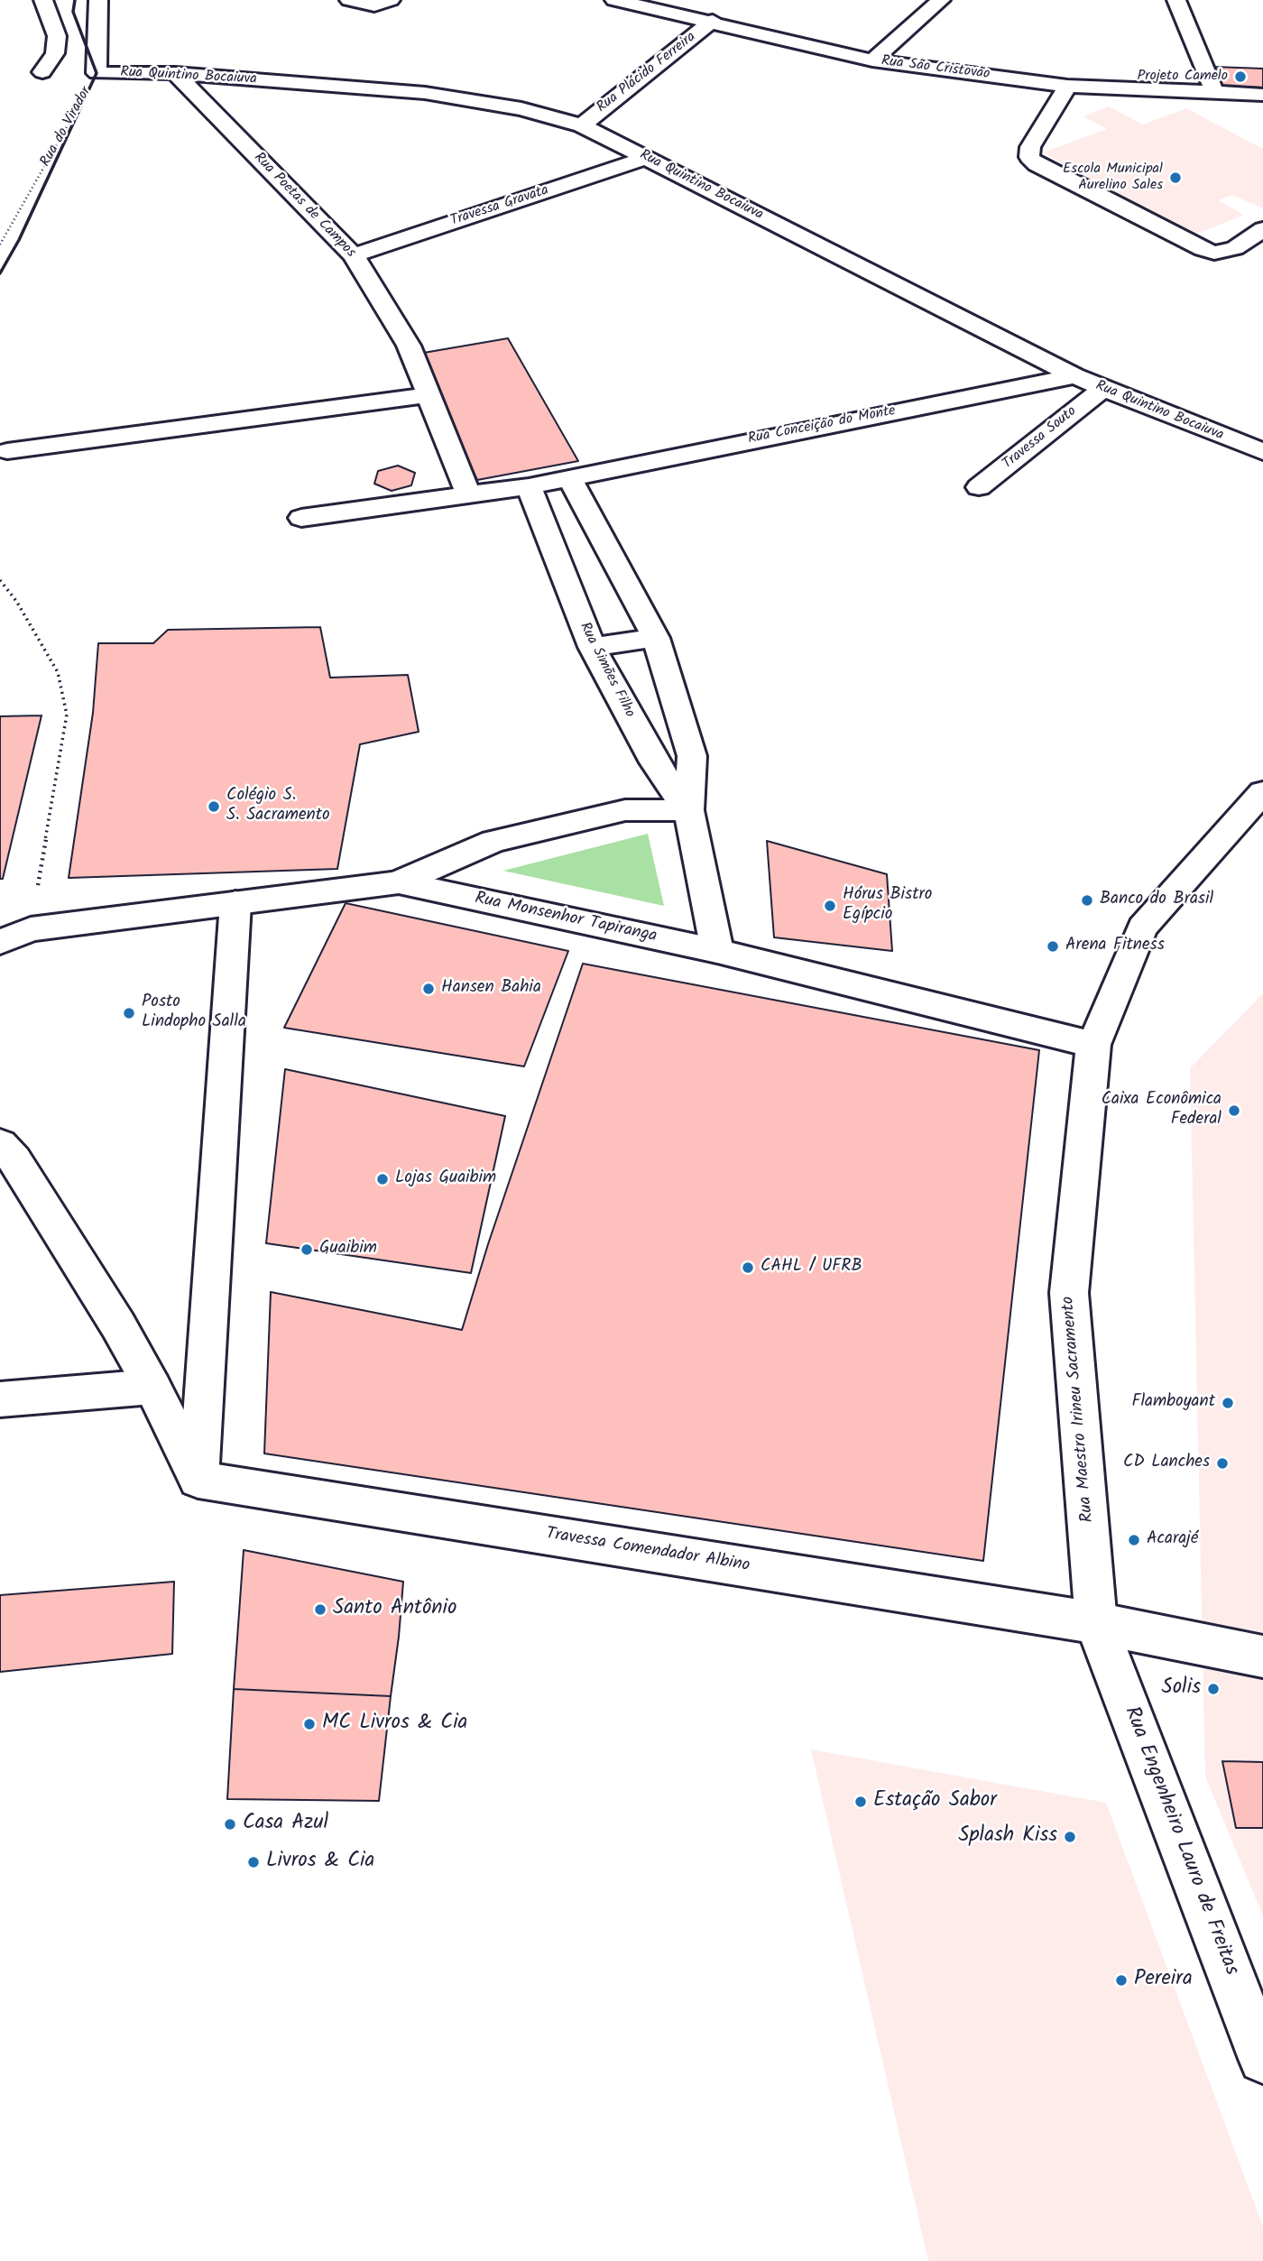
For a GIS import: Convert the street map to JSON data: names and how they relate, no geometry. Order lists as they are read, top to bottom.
{
  "streets": {
    "street": [
      "Rua São Cristovão",
      "Rua Plácido Ferreira",
      "Rua Quintino Bocaiuva",
      "Rua do Virador",
      "Rua Poetas de Campos",
      "Travessa Gravata",
      "Rua Conceição do Monte",
      "Travessa Souto",
      "Rua Simões Filho",
      "Rua Monsenhor Tapiranga",
      "Rua Maestro Irineu Sacramento",
      "Travessa Comendador Albino",
      "Rua Engenheiro Lauro de Freitas"
    ]
  },
  "crossings": [
    ["Rua São Cristovão", "Rua Plácido Ferreira"],
    ["Rua Plácido Ferreira", "Rua Quintino Bocaiuva"],
    ["Rua Quintino Bocaiuva", "Rua do Virador"],
    ["Rua Quintino Bocaiuva", "Rua Poetas de Campos"],
    ["Rua Quintino Bocaiuva", "Travessa Gravata"],
    ["Rua Quintino Bocaiuva", "Rua Conceição do Monte"],
    ["Rua Quintino Bocaiuva", "Travessa Souto"],
    ["Rua Poetas de Campos", "Travessa Gravata"],
    ["Rua Poetas de Campos", "Rua Conceição do Monte"],
    ["Rua Conceição do Monte", "Rua Simões Filho"],
    ["Rua Simões Filho", "Rua Monsenhor Tapiranga"],
    ["Rua Monsenhor Tapiranga", "Rua Maestro Irineu Sacramento"],
    ["Rua Maestro Irineu Sacramento", "Travessa Comendador Albino"],
    ["Rua Maestro Irineu Sacramento", "Rua Engenheiro Lauro de Freitas"],
    ["Travessa Comendador Albino", "Rua Engenheiro Lauro de Freitas"]
  ],
  "places": [
    "Projeto Camelo",
    "Escola Municipal Aurelino Sales",
    "Colégio S. S. Sacramento",
    "Banco do Brasil",
    "Hórus Bistro Egípcio",
    "Arena Fitness",
    "Hansen Bahia",
    "Posto Lindopho Salla",
    "Caixa Econômica Federal",
    "Lojas Guaibim",
    "Guaibim",
    "CAHL / UFRB",
    "Flamboyant",
    "CD Lanches",
    "Acarajé",
    "Santo Antônio",
    "Solis",
    "MC Livros & Cia",
    "Estação Sabor",
    "Casa Azul",
    "Splash Kiss",
    "Livros & Cia",
    "Pereira"
  ]
}
